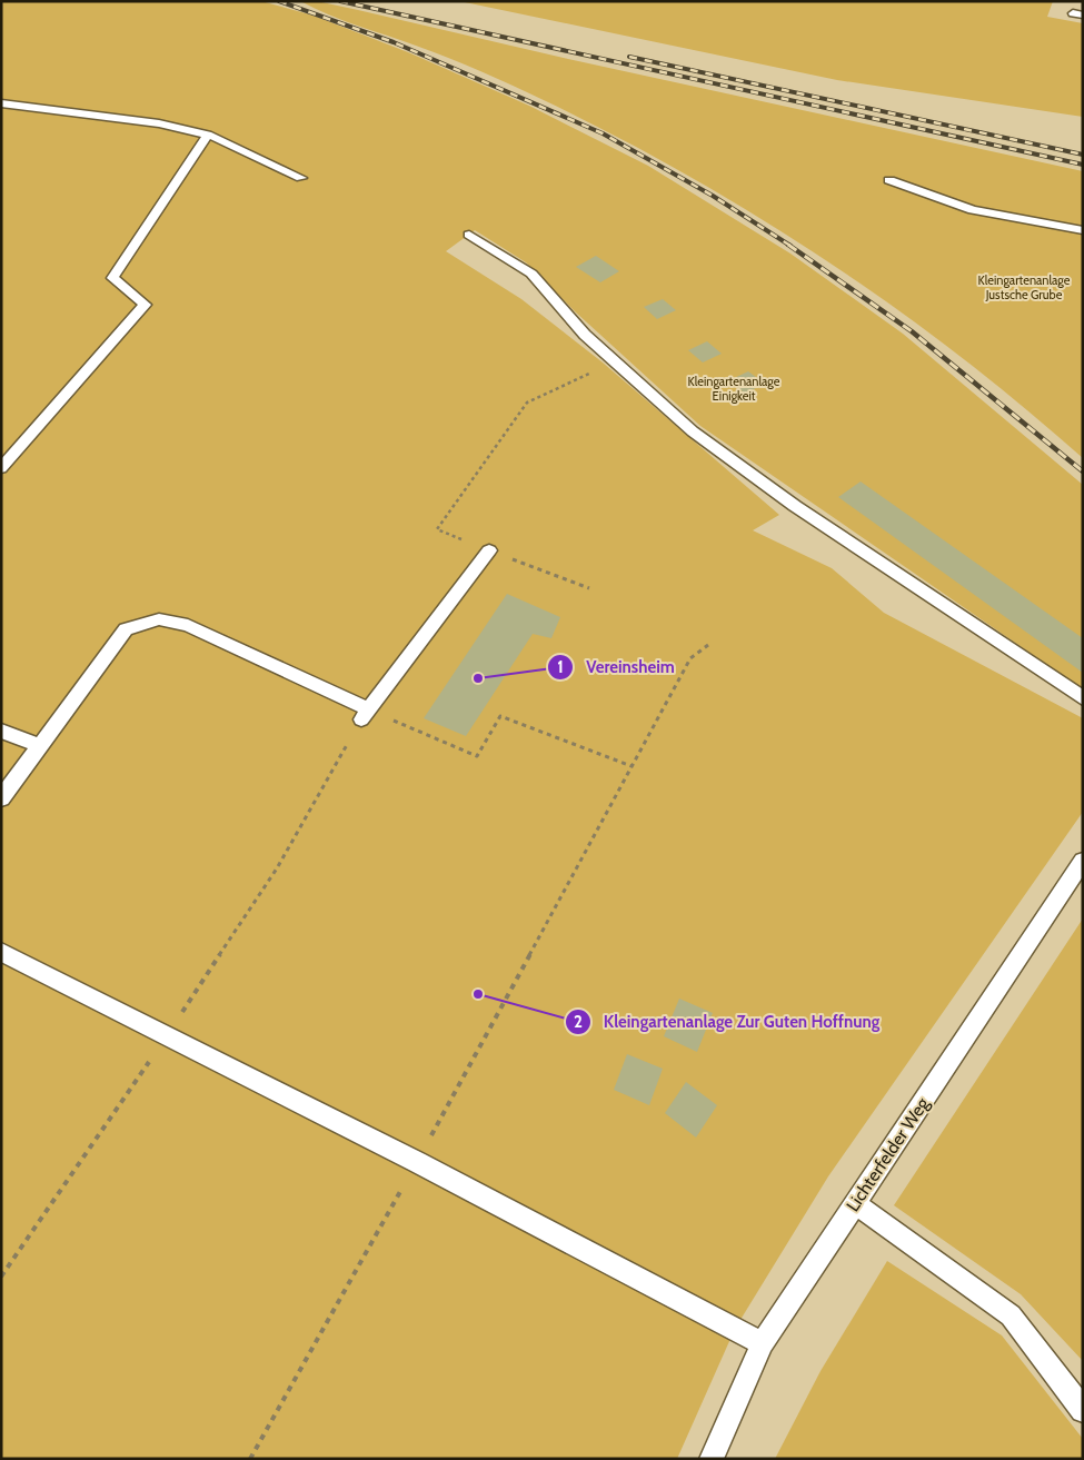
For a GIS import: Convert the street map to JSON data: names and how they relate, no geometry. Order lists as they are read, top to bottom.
{
  "streets": {
    "lane": ["Lichterfelder Weg"]
  },
  "parks": ["Kleingartenanlage Justsche Grube", "Kleingartenanlage Einigkeit"],
  "places": ["Vereinsheim", "Kleingartenanlage Zur Guten Hoffnung"]
}
